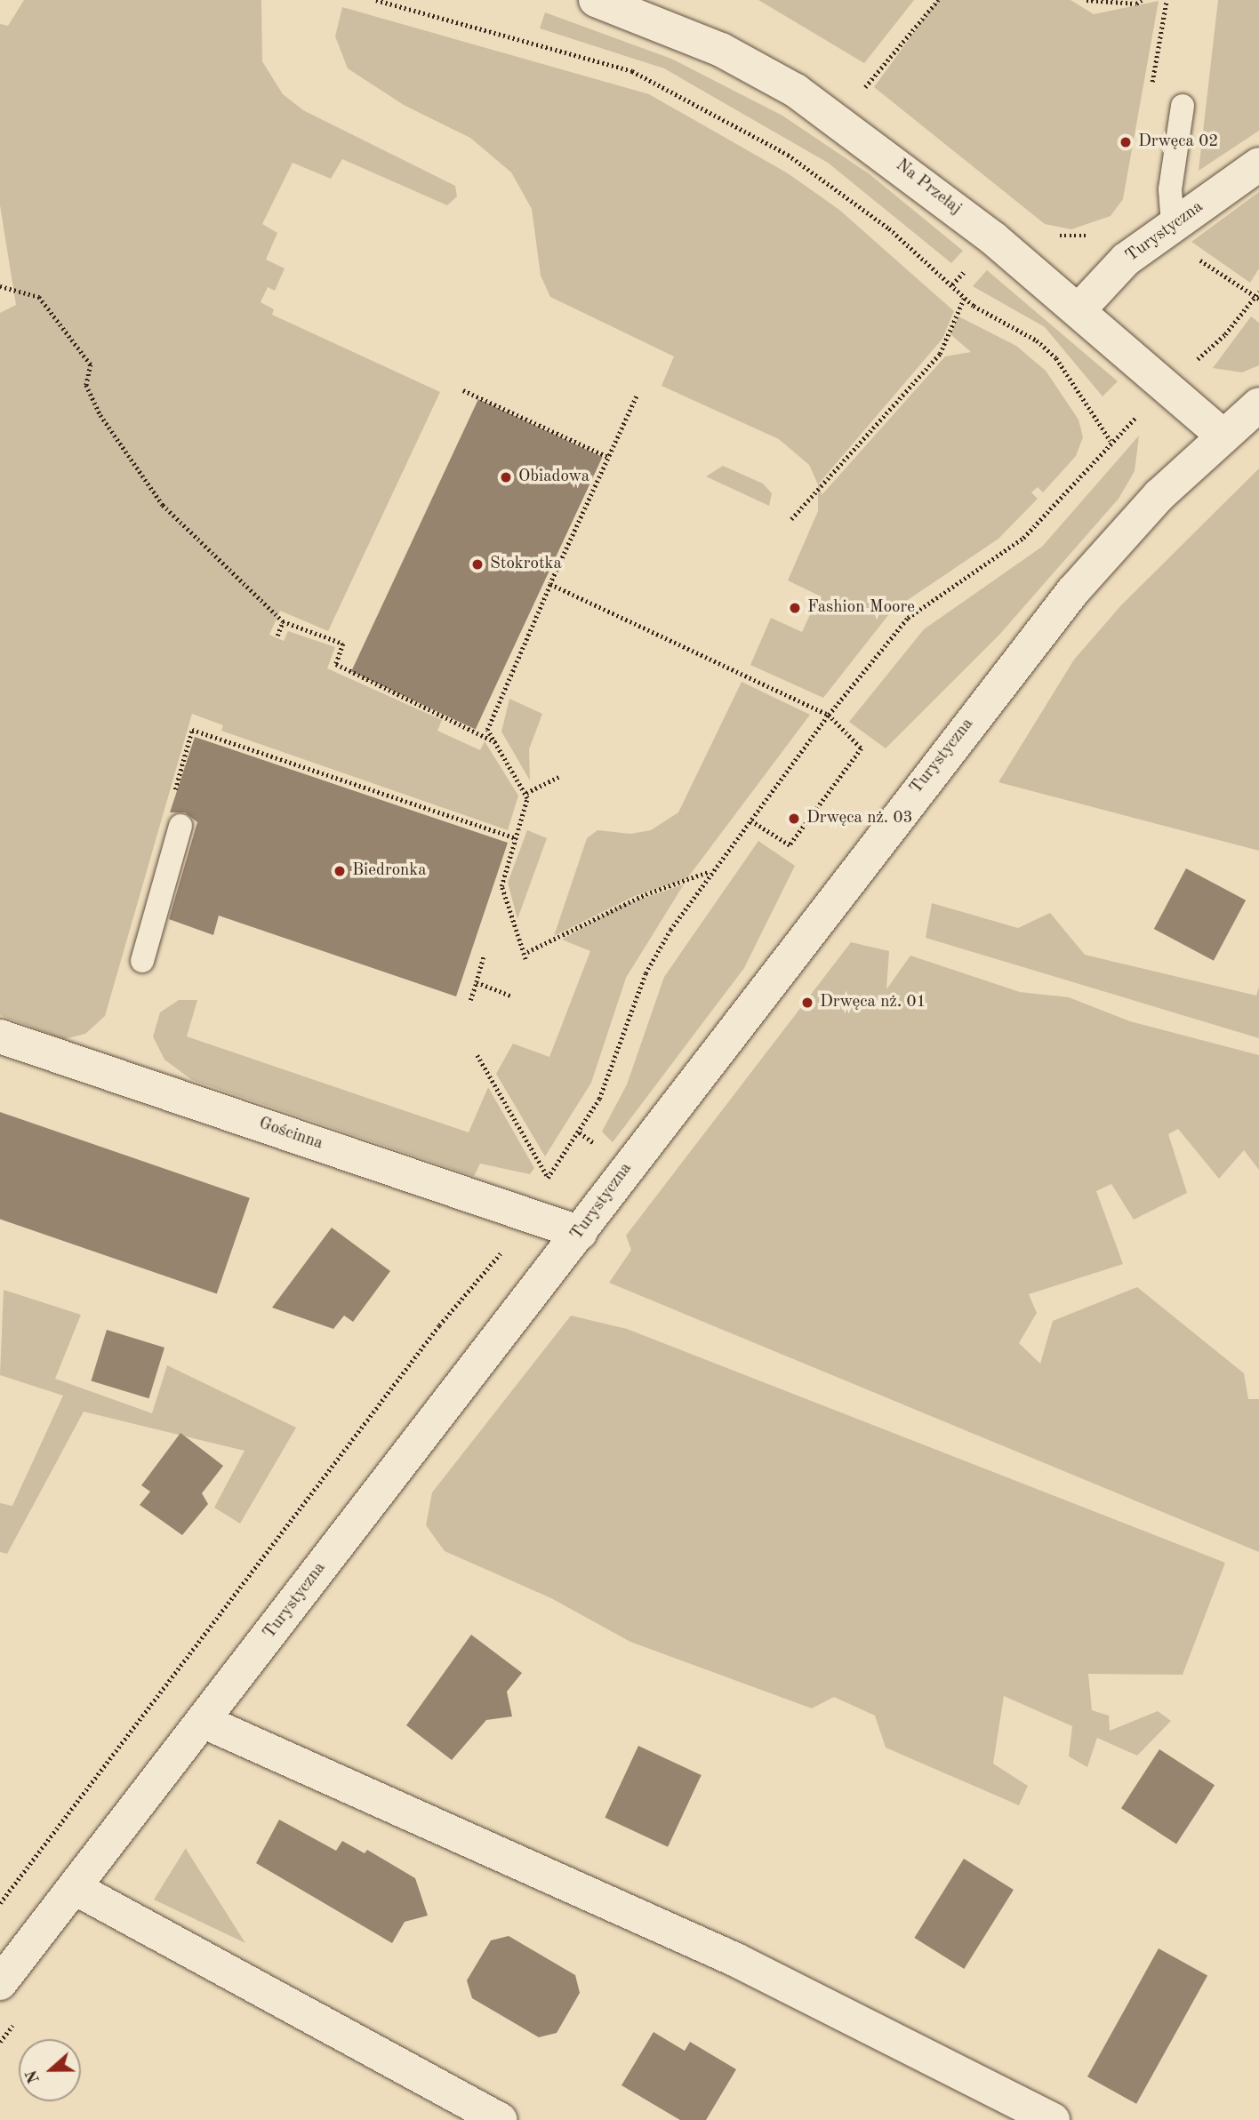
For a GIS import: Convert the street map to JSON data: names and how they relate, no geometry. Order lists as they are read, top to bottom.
{
  "streets": {
    "street": ["Na Przełaj", "Turystyczna", "Gościnna"]
  },
  "crossings": [
    ["Na Przełaj", "Turystyczna"],
    ["Turystyczna", "Gościnna"]
  ],
  "places": [
    "Drwęca 02",
    "Obiadowa",
    "Stokrotka",
    "Fashion Moore",
    "Drwęca nż. 03",
    "Biedronka",
    "Drwęca nż. 01"
  ],
  "north": "left"
}
